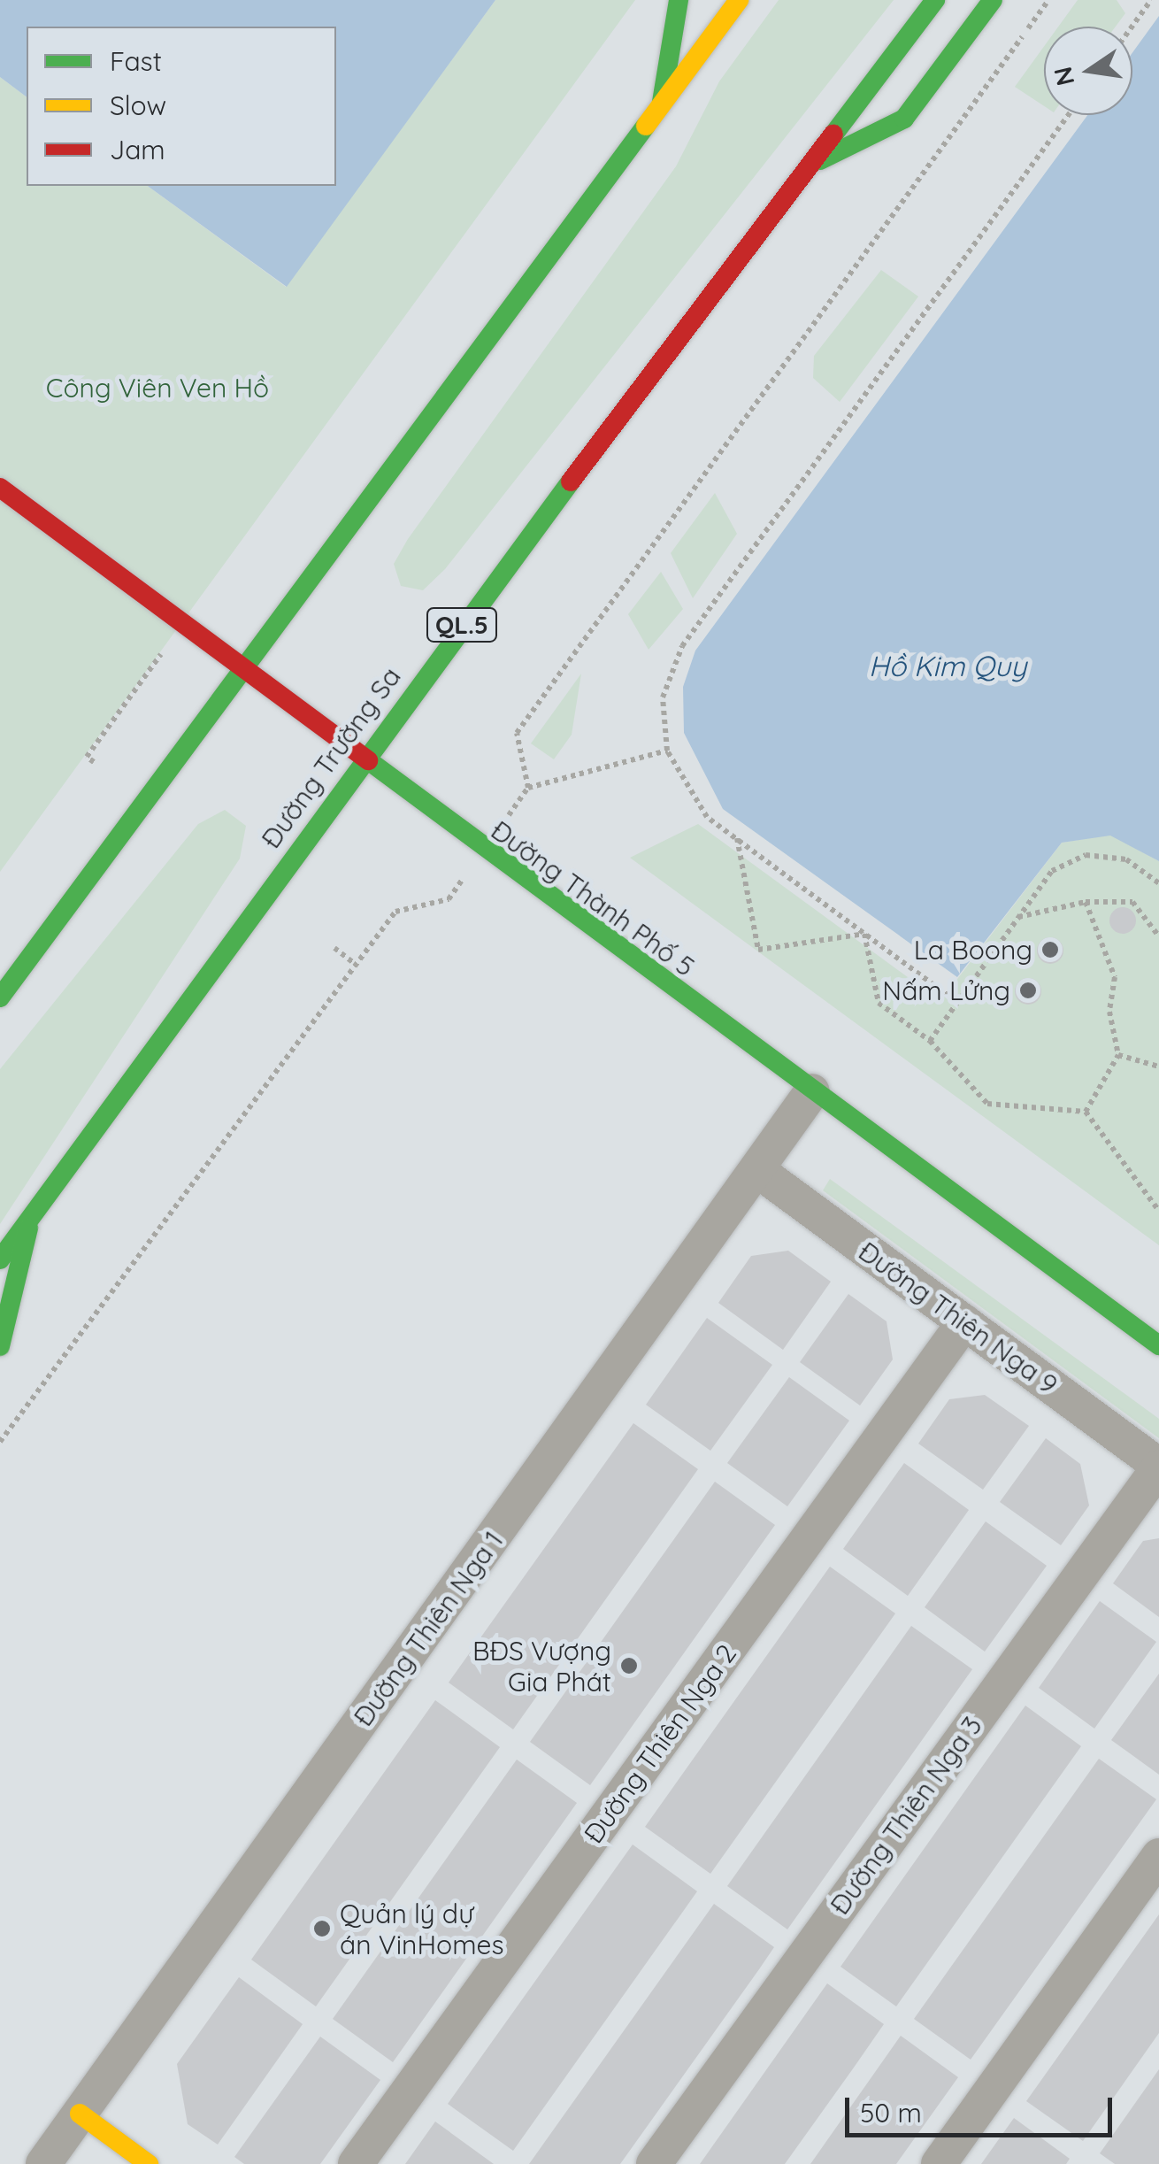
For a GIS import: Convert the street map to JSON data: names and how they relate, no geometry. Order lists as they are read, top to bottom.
{
  "streets": {
    "main road": ["QL.5", "Đường Trường Sa", "Đường Thành Phố 5"],
    "street": [
      "Đường Thiên Nga 9",
      "Đường Thiên Nga 1",
      "Đường Thiên Nga 2",
      "Đường Thiên Nga 3"
    ]
  },
  "crossings": [
    ["Đường Trường Sa", "Đường Thành Phố 5"],
    ["Đường Thành Phố 5", "Đường Thiên Nga 1"],
    ["Đường Thiên Nga 9", "Đường Thiên Nga 1"],
    ["Đường Thiên Nga 9", "Đường Thiên Nga 2"],
    ["Đường Thiên Nga 9", "Đường Thiên Nga 3"]
  ],
  "water": ["Hồ Kim Quy"],
  "parks": ["Công Viên Ven Hồ"],
  "places": [
    "La Boong",
    "Nấm Lửng",
    "BĐS Vượng Gia Phát",
    "Quản lý dự án VinHomes"
  ],
  "legend": ["Fast", "Slow", "Jam"],
  "scale_bar": "50 m",
  "north": "left"
}
